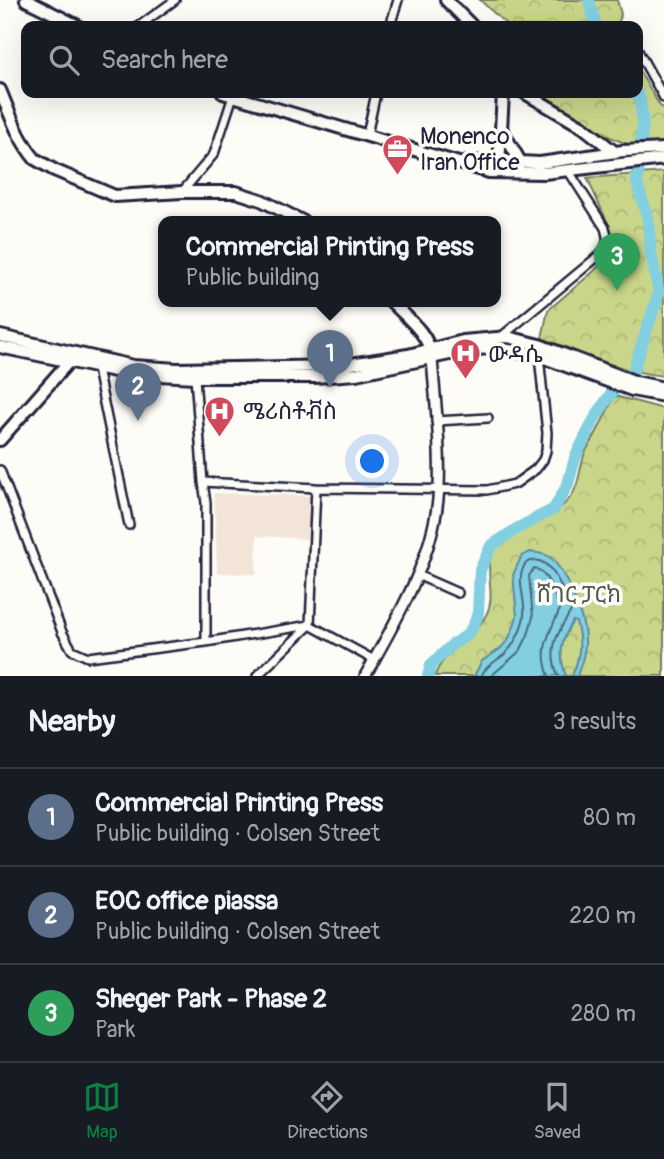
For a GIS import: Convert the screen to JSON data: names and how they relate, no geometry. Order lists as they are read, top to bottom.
{
  "parks": ["ሸገር ፓርክ"],
  "places": {
    "office": ["Monenco Iran Office"],
    "hospital": ["ውዳሴ", "ሜሪስቶቭስ"]
  },
  "page": {
    "search": "Search here",
    "popup": ["Commercial Printing Press", "Public building"],
    "pins": ["3", "1", "2"],
    "heading": ["Nearby", "3 results"],
    "list": [
      {
        "mark": "1",
        "name": "Commercial Printing Press",
        "note": "Public building · Colsen Street",
        "value": "80 m"
      },
      {
        "mark": "2",
        "name": "EOC office piassa",
        "note": "Public building · Colsen Street",
        "value": "220 m"
      },
      {
        "mark": "3",
        "name": "Sheger Park - Phase 2",
        "note": "Park",
        "value": "280 m"
      }
    ],
    "nav": ["Map", "Directions", "Saved"]
  }
}
